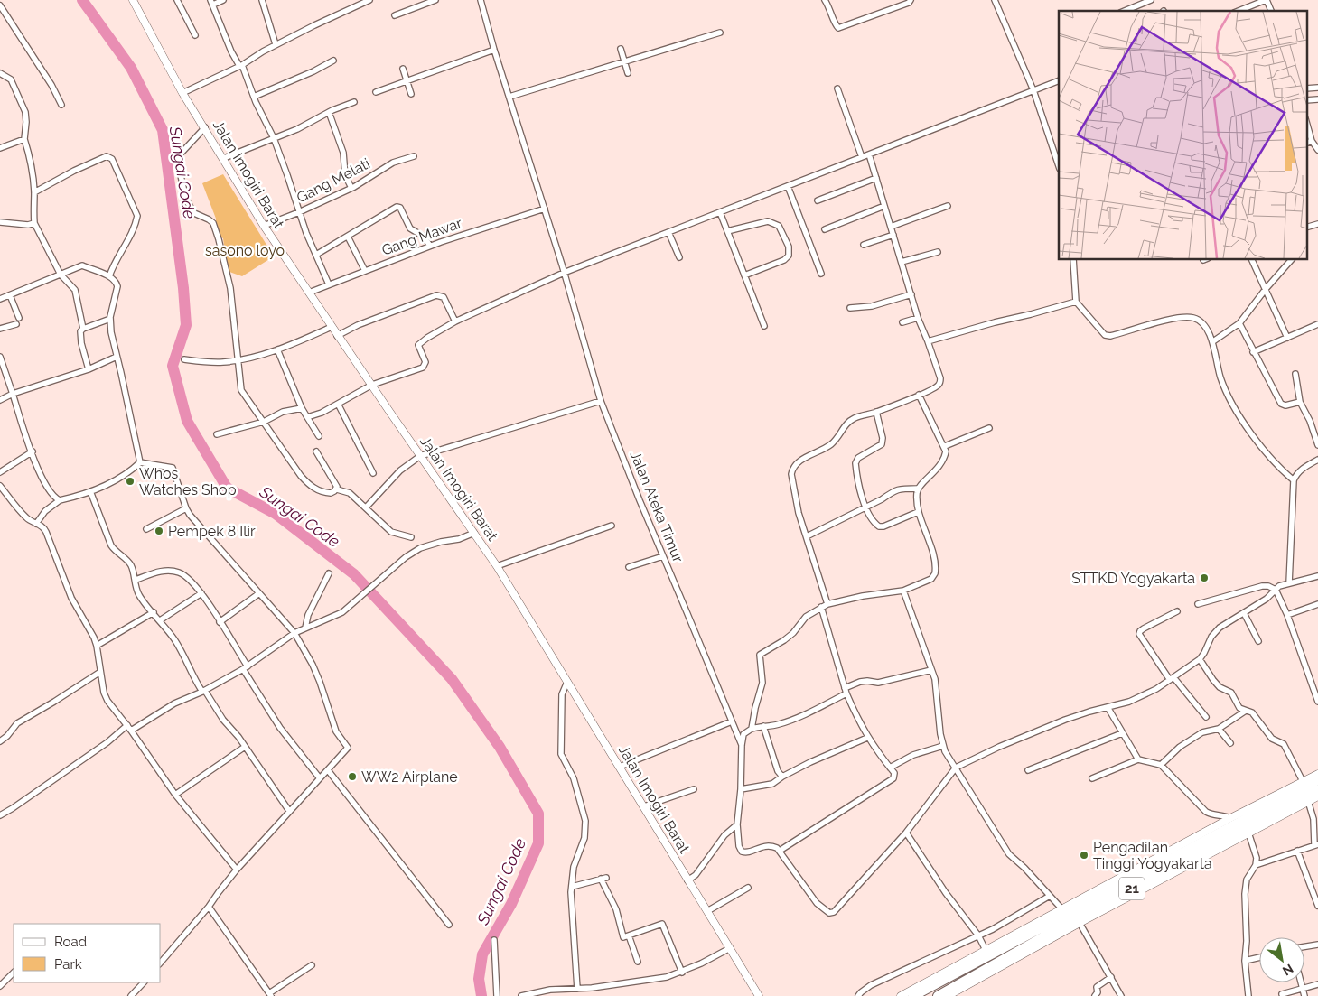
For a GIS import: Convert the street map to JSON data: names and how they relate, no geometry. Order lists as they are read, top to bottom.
{
  "streets": {
    "highway": ["21"],
    "main road": ["Jalan Imogiri Barat"],
    "street": ["Gang Melati", "Gang Mawar", "Jalan Ateka Timur"]
  },
  "crossings": [
    ["Jalan Imogiri Barat", "Gang Melati"],
    ["Jalan Imogiri Barat", "Gang Mawar"],
    ["Gang Mawar", "Jalan Ateka Timur"]
  ],
  "water": ["Sungai Code"],
  "parks": ["sasono loyo"],
  "places": [
    "Whos Watches Shop",
    "Pempek 8 Ilir",
    "STTKD Yogyakarta",
    "WW2 Airplane",
    "Pengadilan Tinggi Yogyakarta"
  ],
  "legend": ["Road", "Park"],
  "north": "bottom right"
}
